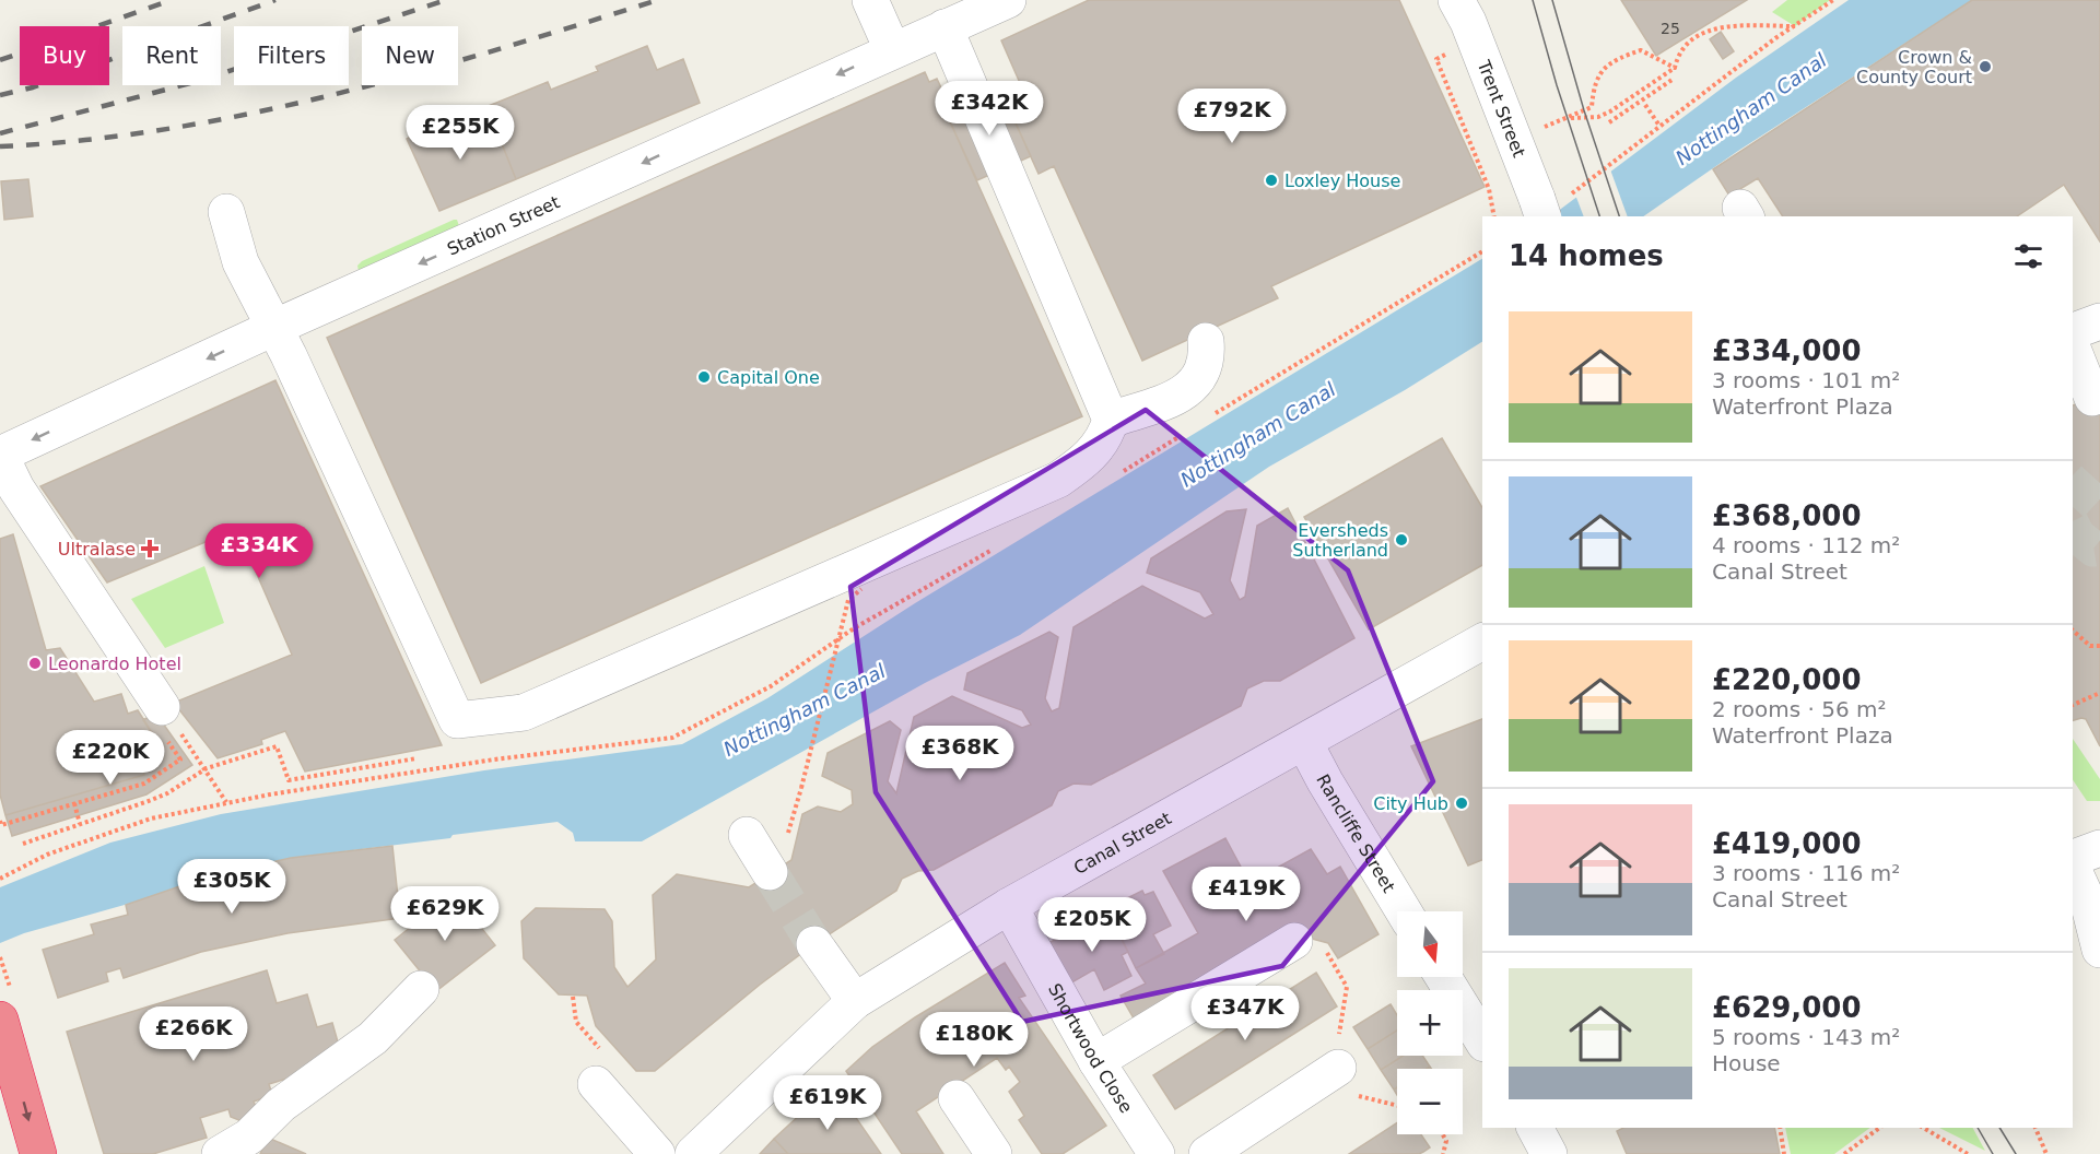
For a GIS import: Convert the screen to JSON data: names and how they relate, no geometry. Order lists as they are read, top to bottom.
{
  "streets": {
    "street": [
      "Trent Street",
      "Station Street",
      "Rancliffe Street",
      "Canal Street",
      "Shortwood Close"
    ]
  },
  "crossings": [
    ["Rancliffe Street", "Canal Street"],
    ["Canal Street", "Shortwood Close"]
  ],
  "one_way": ["Station Street"],
  "water": ["Nottingham Canal"],
  "places": {
    "other": [
      "Crown & County Court",
      "Loxley House",
      "Capital One",
      "Eversheds Sutherland",
      "Leonardo Hotel",
      "City Hub"
    ],
    "health": ["Ultralase"]
  },
  "house_numbers": ["25"],
  "north": "bottom",
  "page": {
    "chip": [
      "Buy",
      "Rent",
      "Filters",
      "New"
    ],
    "price": [
      "£342K",
      "£792K",
      "£255K",
      "£334K",
      "£368K",
      "£220K",
      "£305K",
      "£419K",
      "£629K",
      "£205K",
      "£347K",
      "£266K",
      "£180K",
      "£619K"
    ],
    "heading": "14 homes",
    "list": [
      {
        "name": "£334,000",
        "note": "3 rooms · 101 m² · Waterfront Plaza"
      },
      {
        "name": "£368,000",
        "note": "4 rooms · 112 m² · Canal Street"
      },
      {
        "name": "£220,000",
        "note": "2 rooms · 56 m² · Waterfront Plaza"
      },
      {
        "name": "£419,000",
        "note": "3 rooms · 116 m² · Canal Street"
      },
      {
        "name": "£629,000",
        "note": "5 rooms · 143 m² · House"
      }
    ],
    "map_buttons": ["+", "−"]
  }
}
